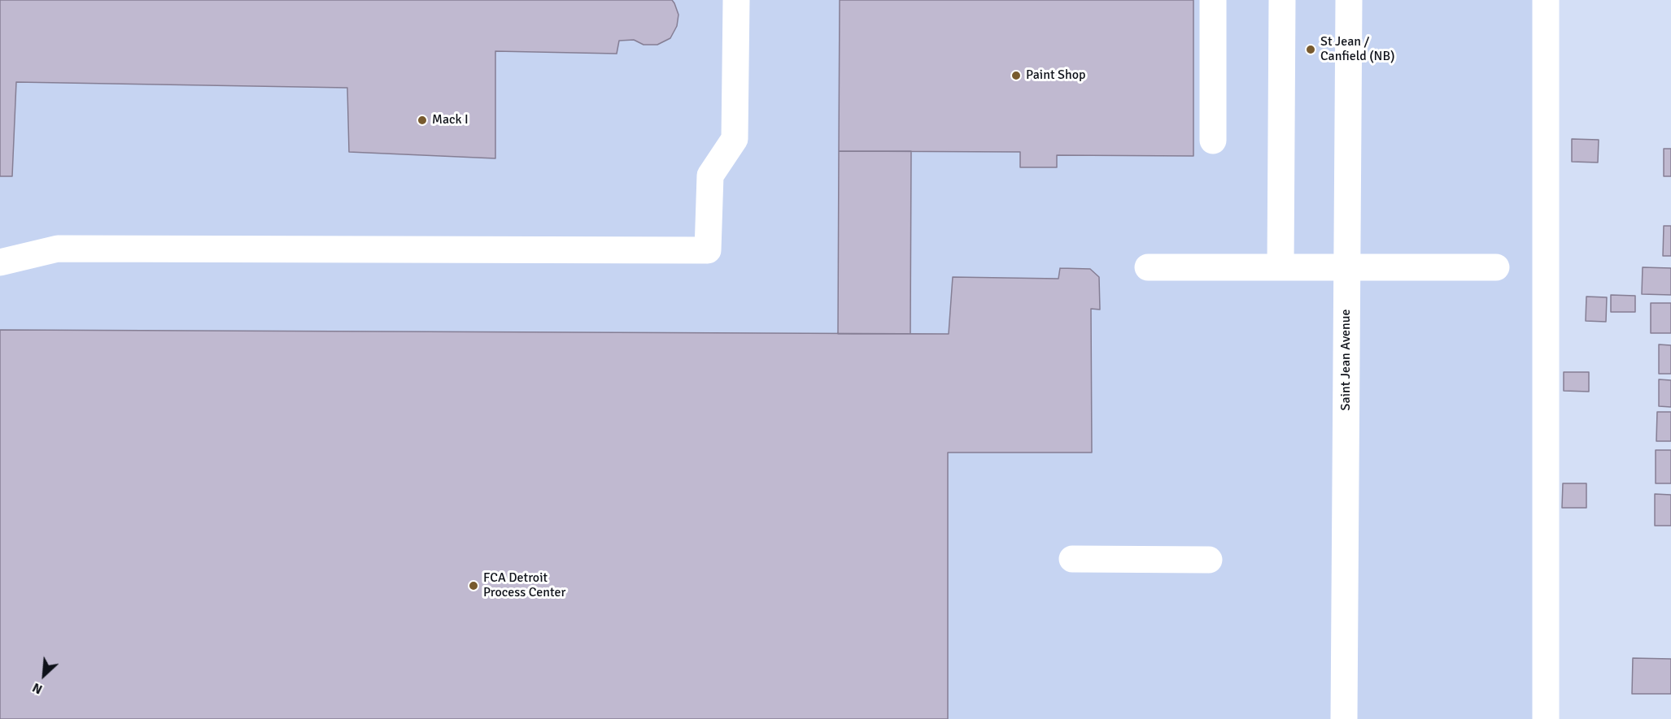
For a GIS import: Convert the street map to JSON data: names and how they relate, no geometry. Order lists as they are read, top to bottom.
{
  "streets": {
    "lane": ["Saint Jean Avenue"]
  },
  "places": [
    "St Jean / Canfield (NB)",
    "Paint Shop",
    "Mack I",
    "FCA Detroit Process Center"
  ],
  "north": "bottom left"
}
